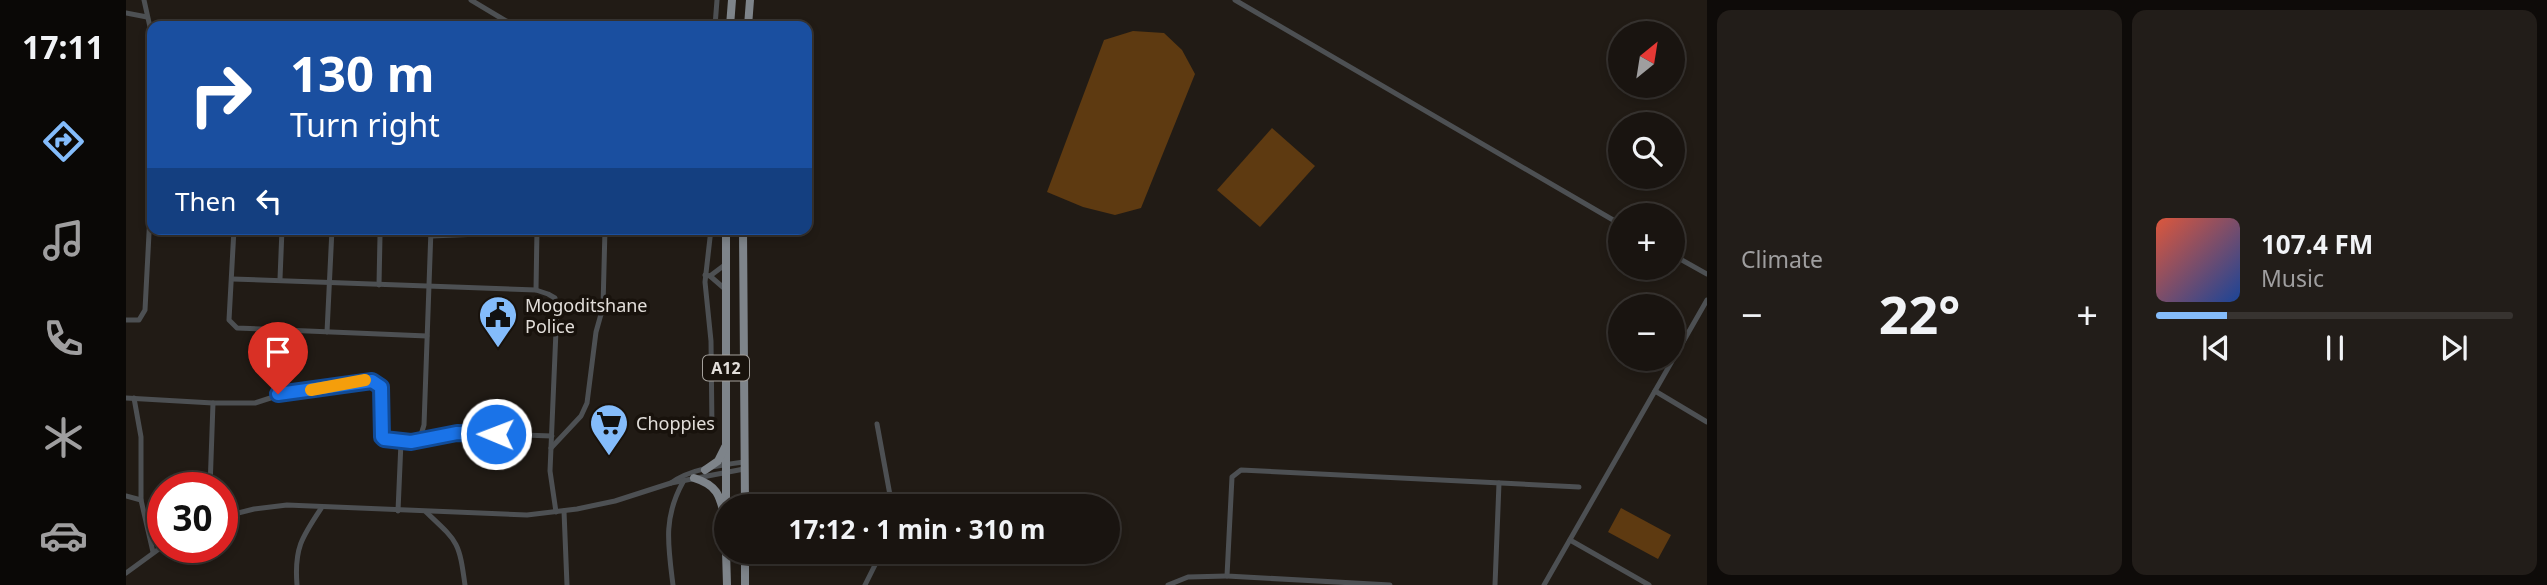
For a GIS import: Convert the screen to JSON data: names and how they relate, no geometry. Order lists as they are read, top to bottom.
{
  "streets": {
    "main road": ["A12"]
  },
  "places": {
    "public building": ["Mogoditshane Police"],
    "supermarket": ["Choppies"]
  },
  "north": "top right",
  "page": {
    "tabs": "17:11",
    "tile": "Climate",
    "map_buttons": ["+", "−"],
    "turn": ["130 m", "Turn right"],
    "then": "Then",
    "song": ["107.4 FM", "Music"],
    "heat": ["−", "22°", "+"],
    "limit": "30",
    "trip": "17:12 · 1 min · 310 m"
  }
}
